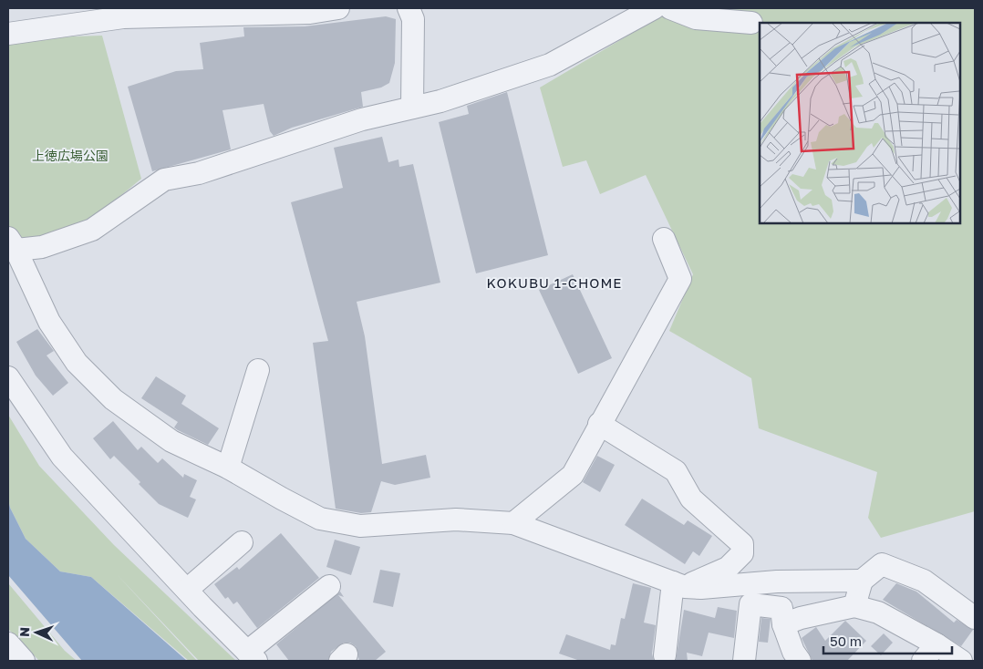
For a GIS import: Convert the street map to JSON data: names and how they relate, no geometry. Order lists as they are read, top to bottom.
{
  "districts": ["KOKUBU 1-CHOME"],
  "parks": ["上徳広場公園"],
  "scale_bar": "50 m",
  "north": "left"
}
